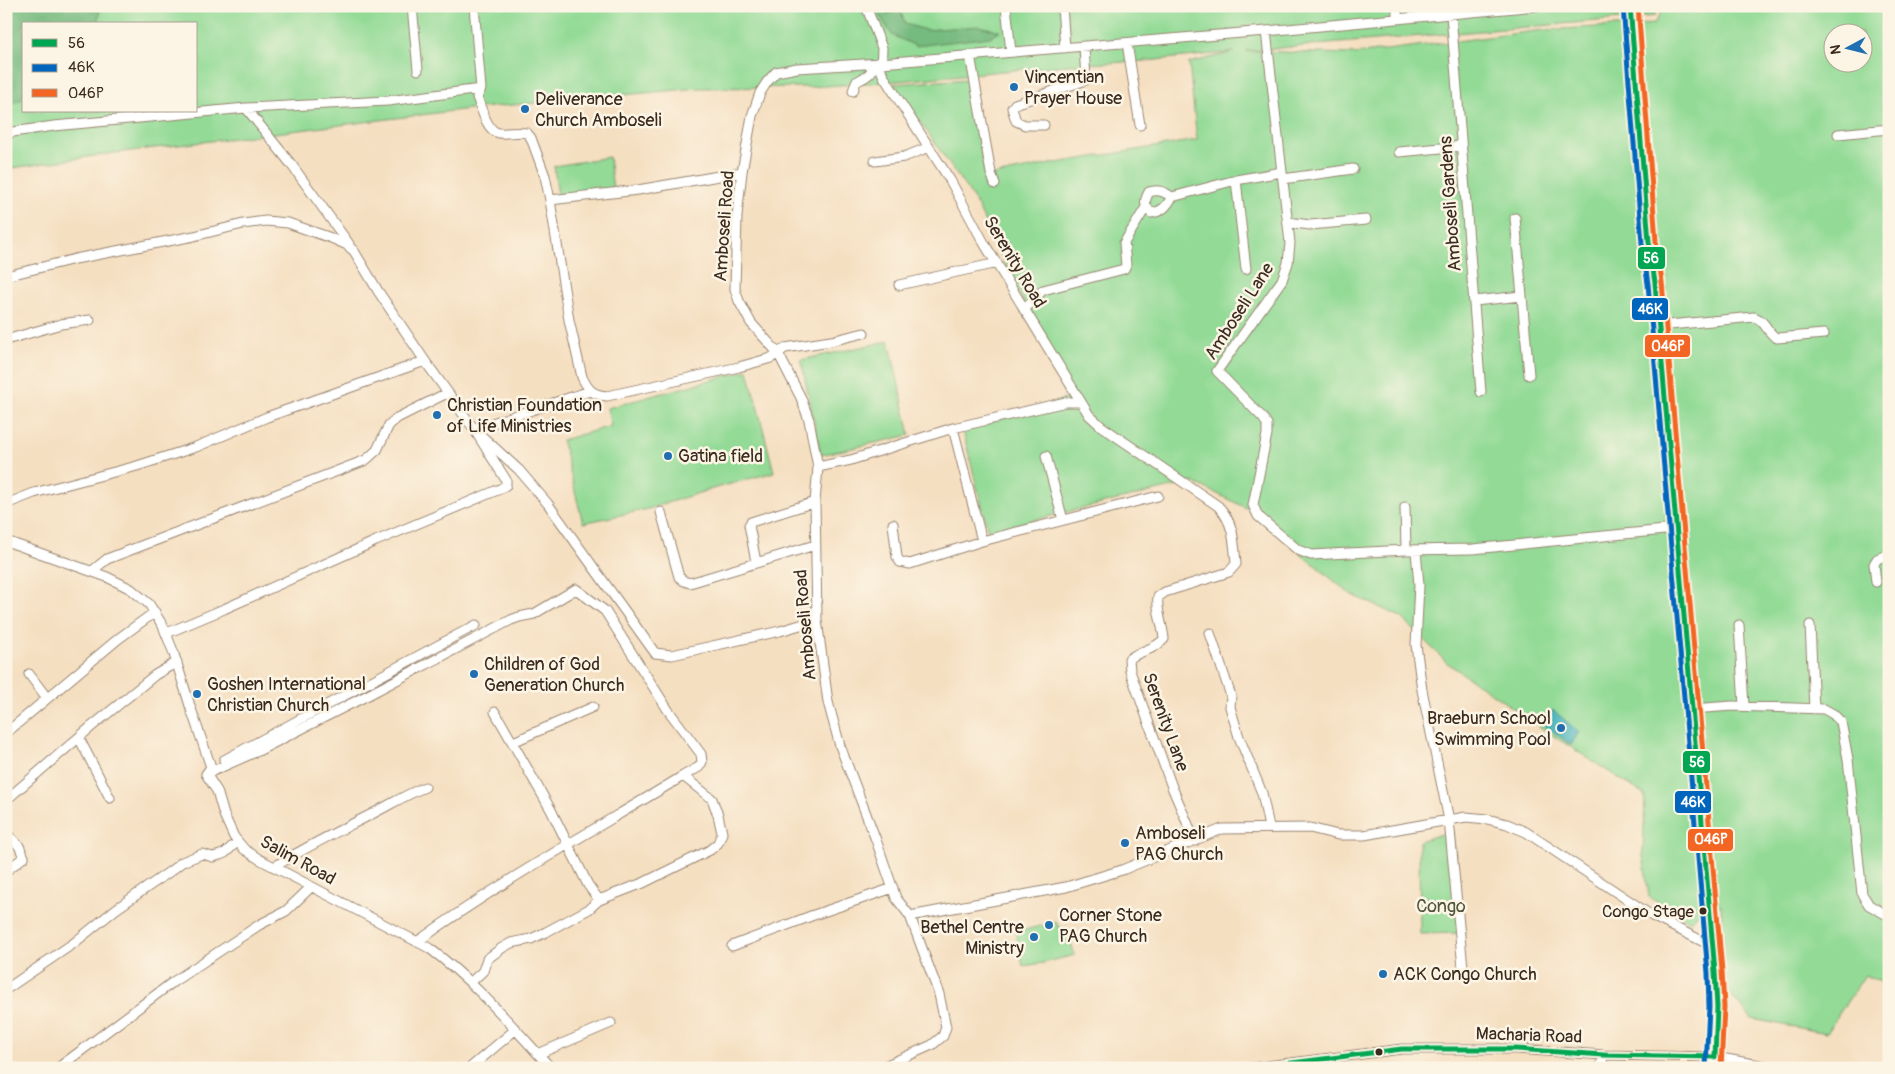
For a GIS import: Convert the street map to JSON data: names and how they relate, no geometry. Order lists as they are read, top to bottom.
{
  "streets": {
    "street": [
      "Amboseli Gardens",
      "Amboseli Road",
      "Serenity Road",
      "Amboseli Lane",
      "Serenity Lane",
      "Salim Road",
      "Macharia Road"
    ]
  },
  "crossings": [
    ["Amboseli Gardens", "Amboseli Road"],
    ["Amboseli Road", "Serenity Road"],
    ["Amboseli Road", "Amboseli Lane"],
    ["Serenity Road", "Serenity Lane"]
  ],
  "parks": ["Congo"],
  "places": [
    "Vincentian Prayer House",
    "Deliverance Church Amboseli",
    "Christian Foundation of Life Ministries",
    "Gatina field",
    "Children of God Generation Church",
    "Goshen International Christian Church",
    "Braeburn School Swimming Pool",
    "Amboseli PAG Church",
    "Congo Stage",
    "Corner Stone PAG Church",
    "Bethel Centre Ministry",
    "ACK Congo Church"
  ],
  "lines": ["transit line 56", "transit line 046P", "transit line 46K"],
  "legend": ["56", "46K", "046P"],
  "north": "left"
}
